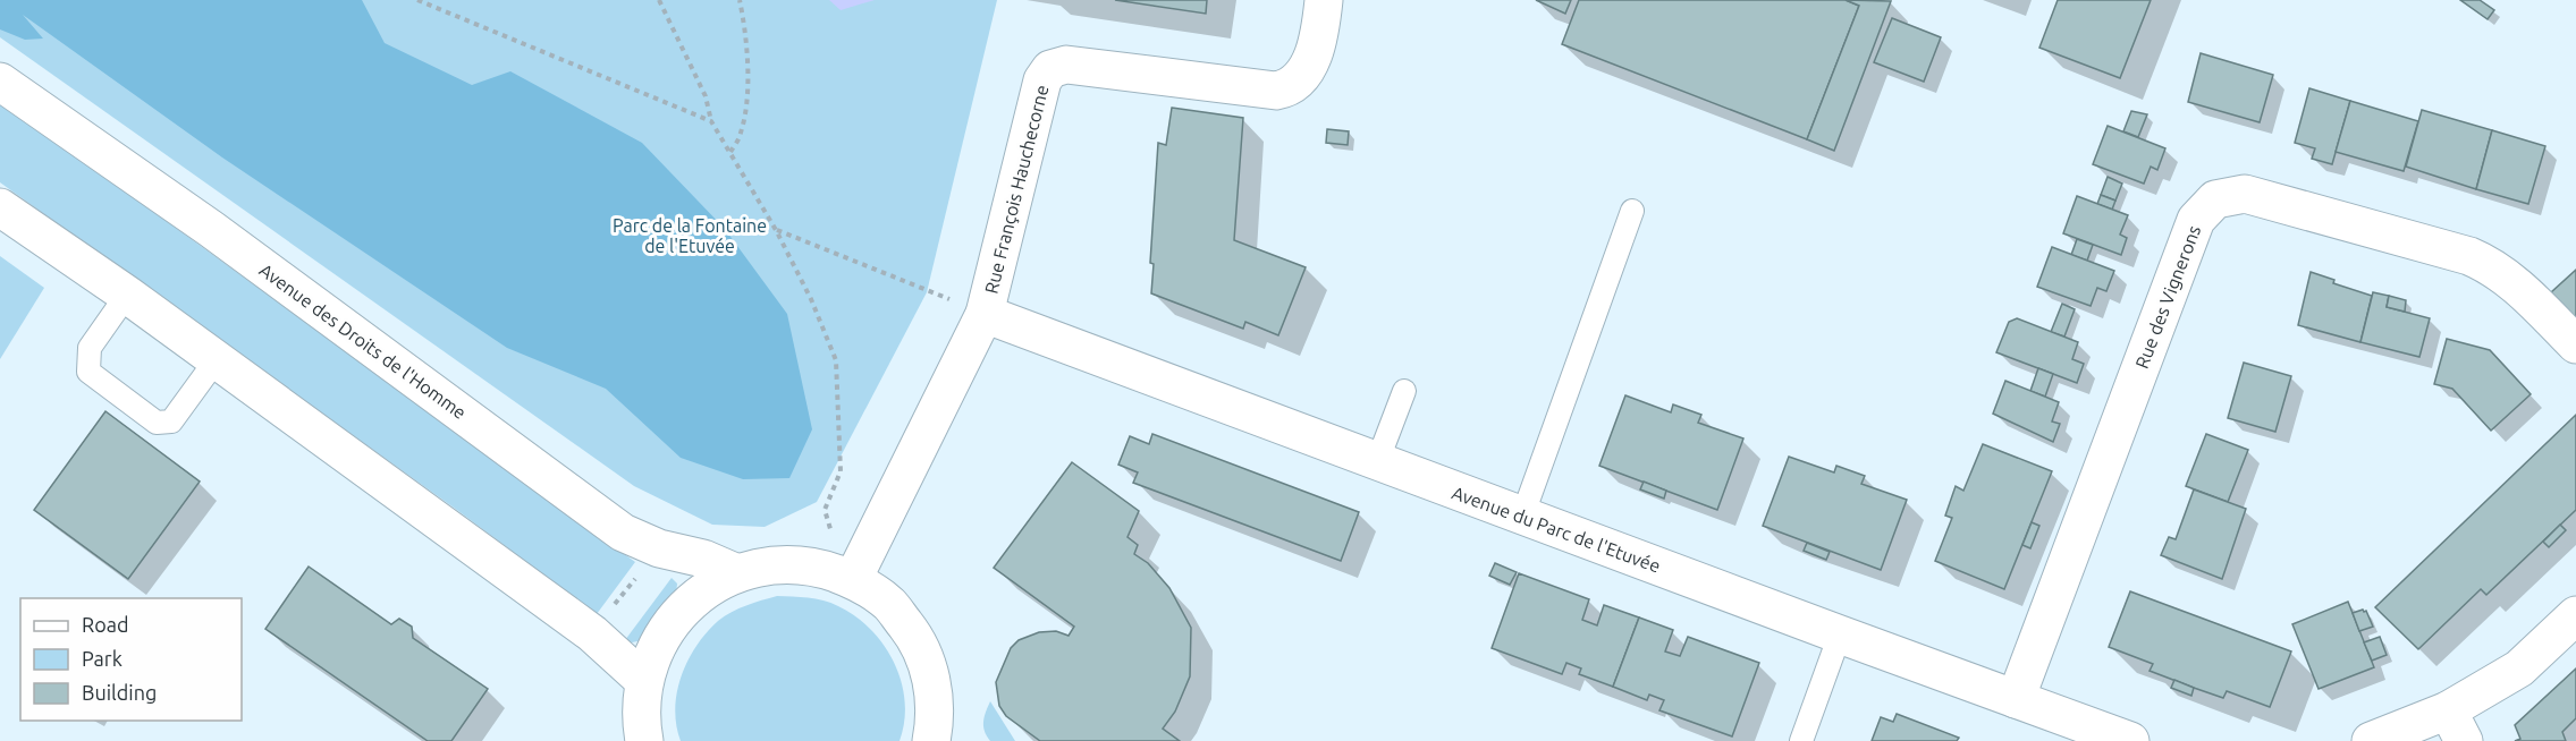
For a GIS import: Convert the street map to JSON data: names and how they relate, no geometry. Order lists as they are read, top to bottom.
{
  "streets": {
    "street": [
      "Rue François Hauchecorne",
      "Rue des Vignerons",
      "Avenue des Droits de l'Homme",
      "Avenue du Parc de l'Etuvée"
    ]
  },
  "crossings": [
    ["Rue François Hauchecorne", "Avenue du Parc de l'Etuvée"],
    ["Rue des Vignerons", "Avenue du Parc de l'Etuvée"]
  ],
  "parks": ["Parc de la Fontaine de l'Etuvée"],
  "legend": ["Road", "Park", "Building"]
}
